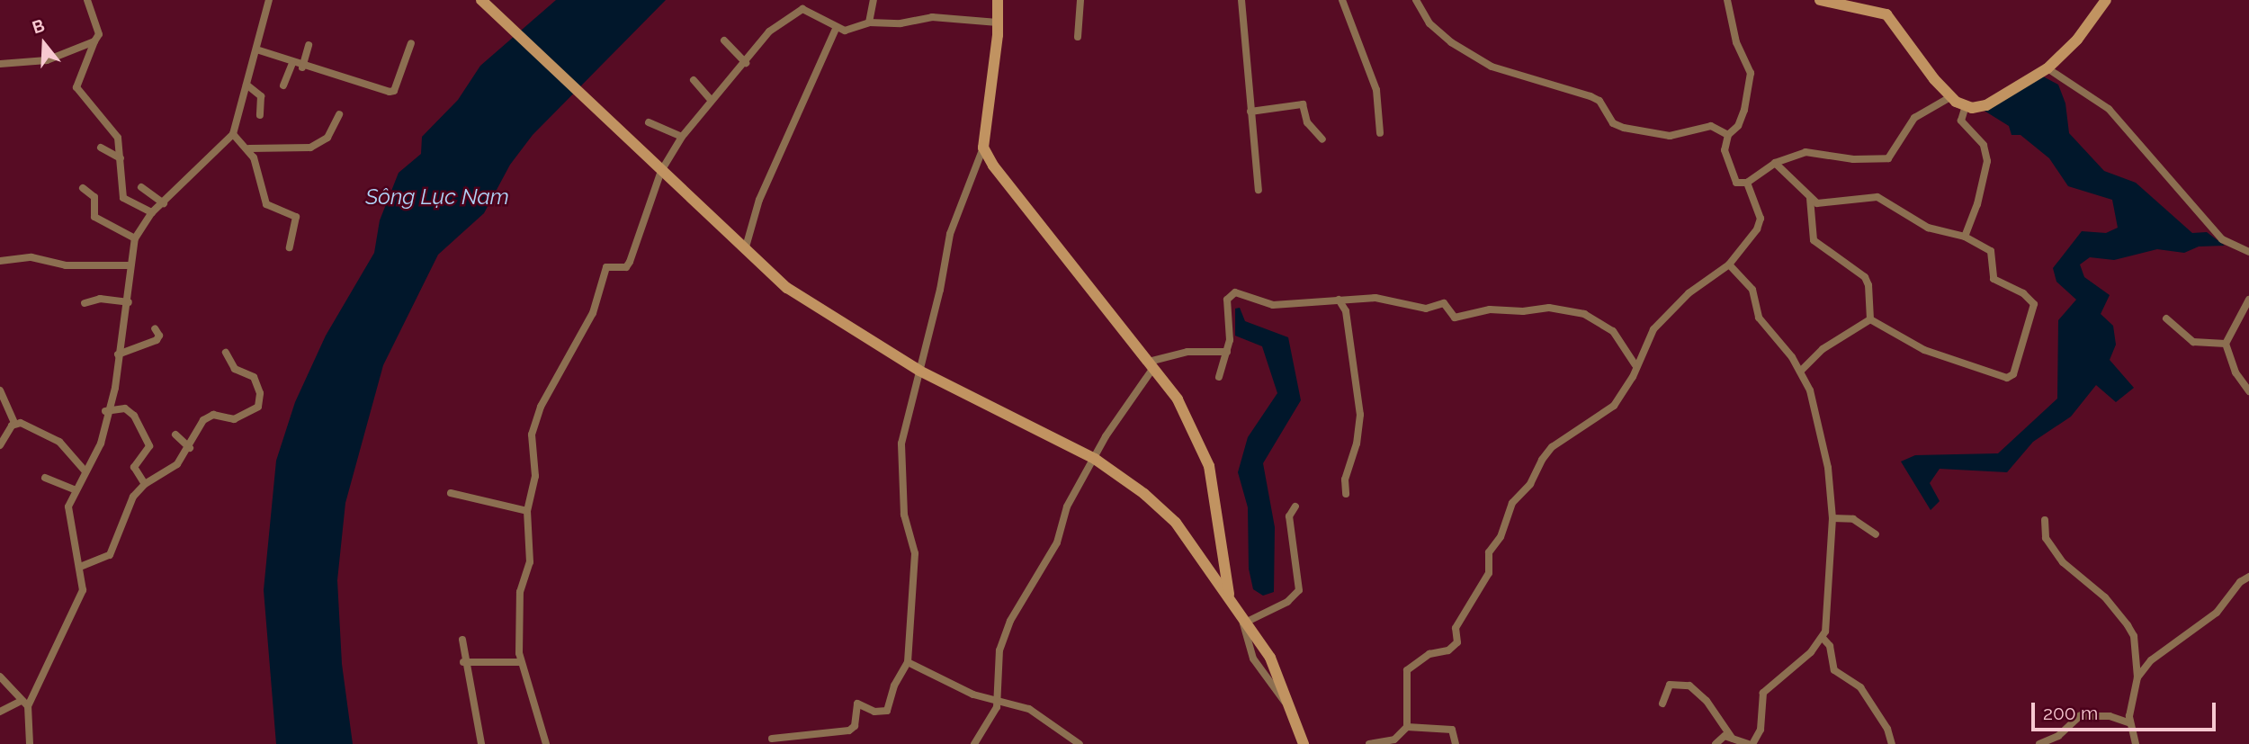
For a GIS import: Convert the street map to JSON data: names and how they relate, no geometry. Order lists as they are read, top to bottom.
{
  "water": ["Sông Lục Nam"],
  "scale_bar": "200 m",
  "north": "top"
}
